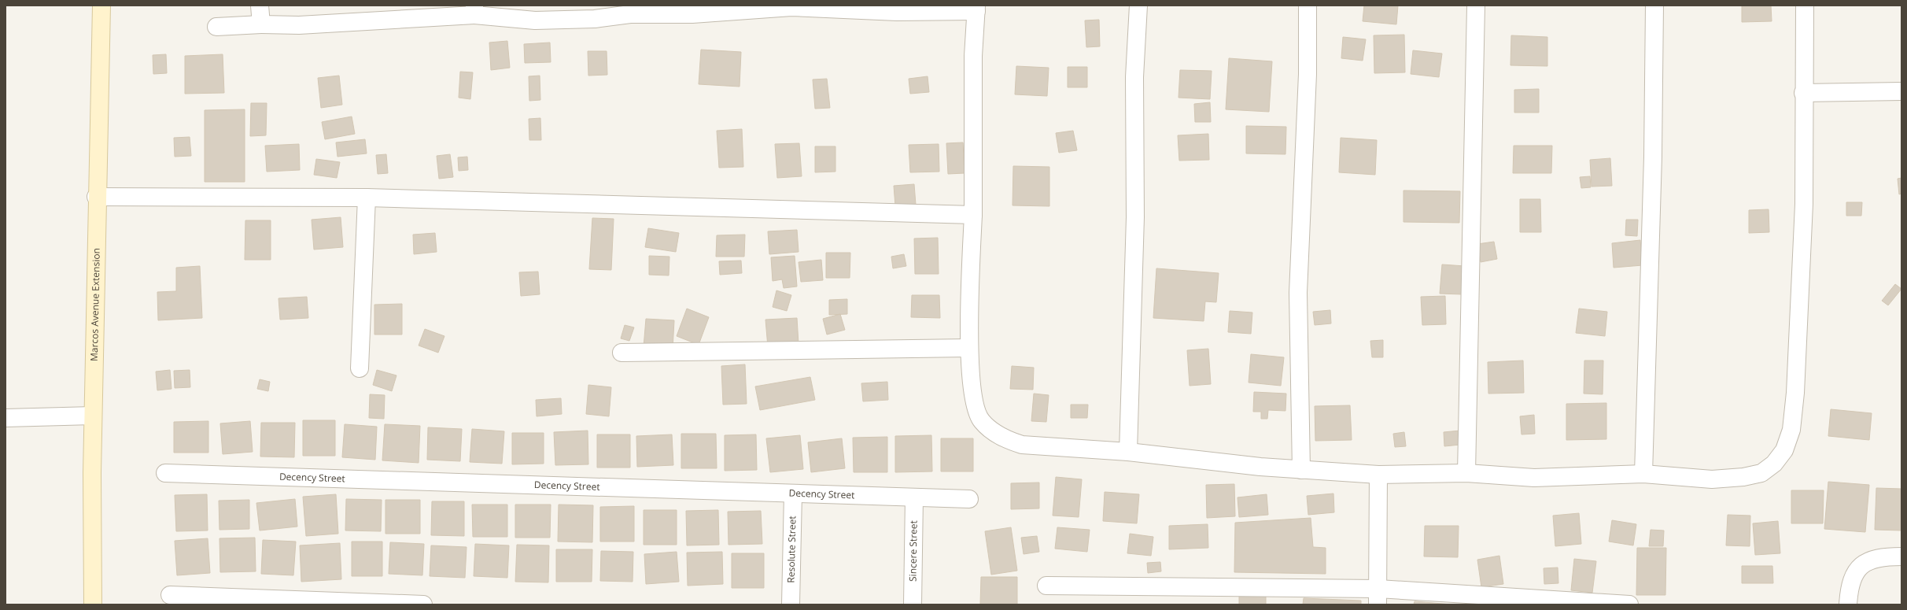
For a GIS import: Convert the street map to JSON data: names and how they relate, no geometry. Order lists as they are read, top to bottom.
{
  "streets": {
    "street": [
      "Marcos Avenue Extension",
      "Decency Street",
      "Resolute Street",
      "Sincere Street"
    ]
  },
  "crossings": [
    ["Decency Street", "Resolute Street"],
    ["Decency Street", "Sincere Street"]
  ]
}
